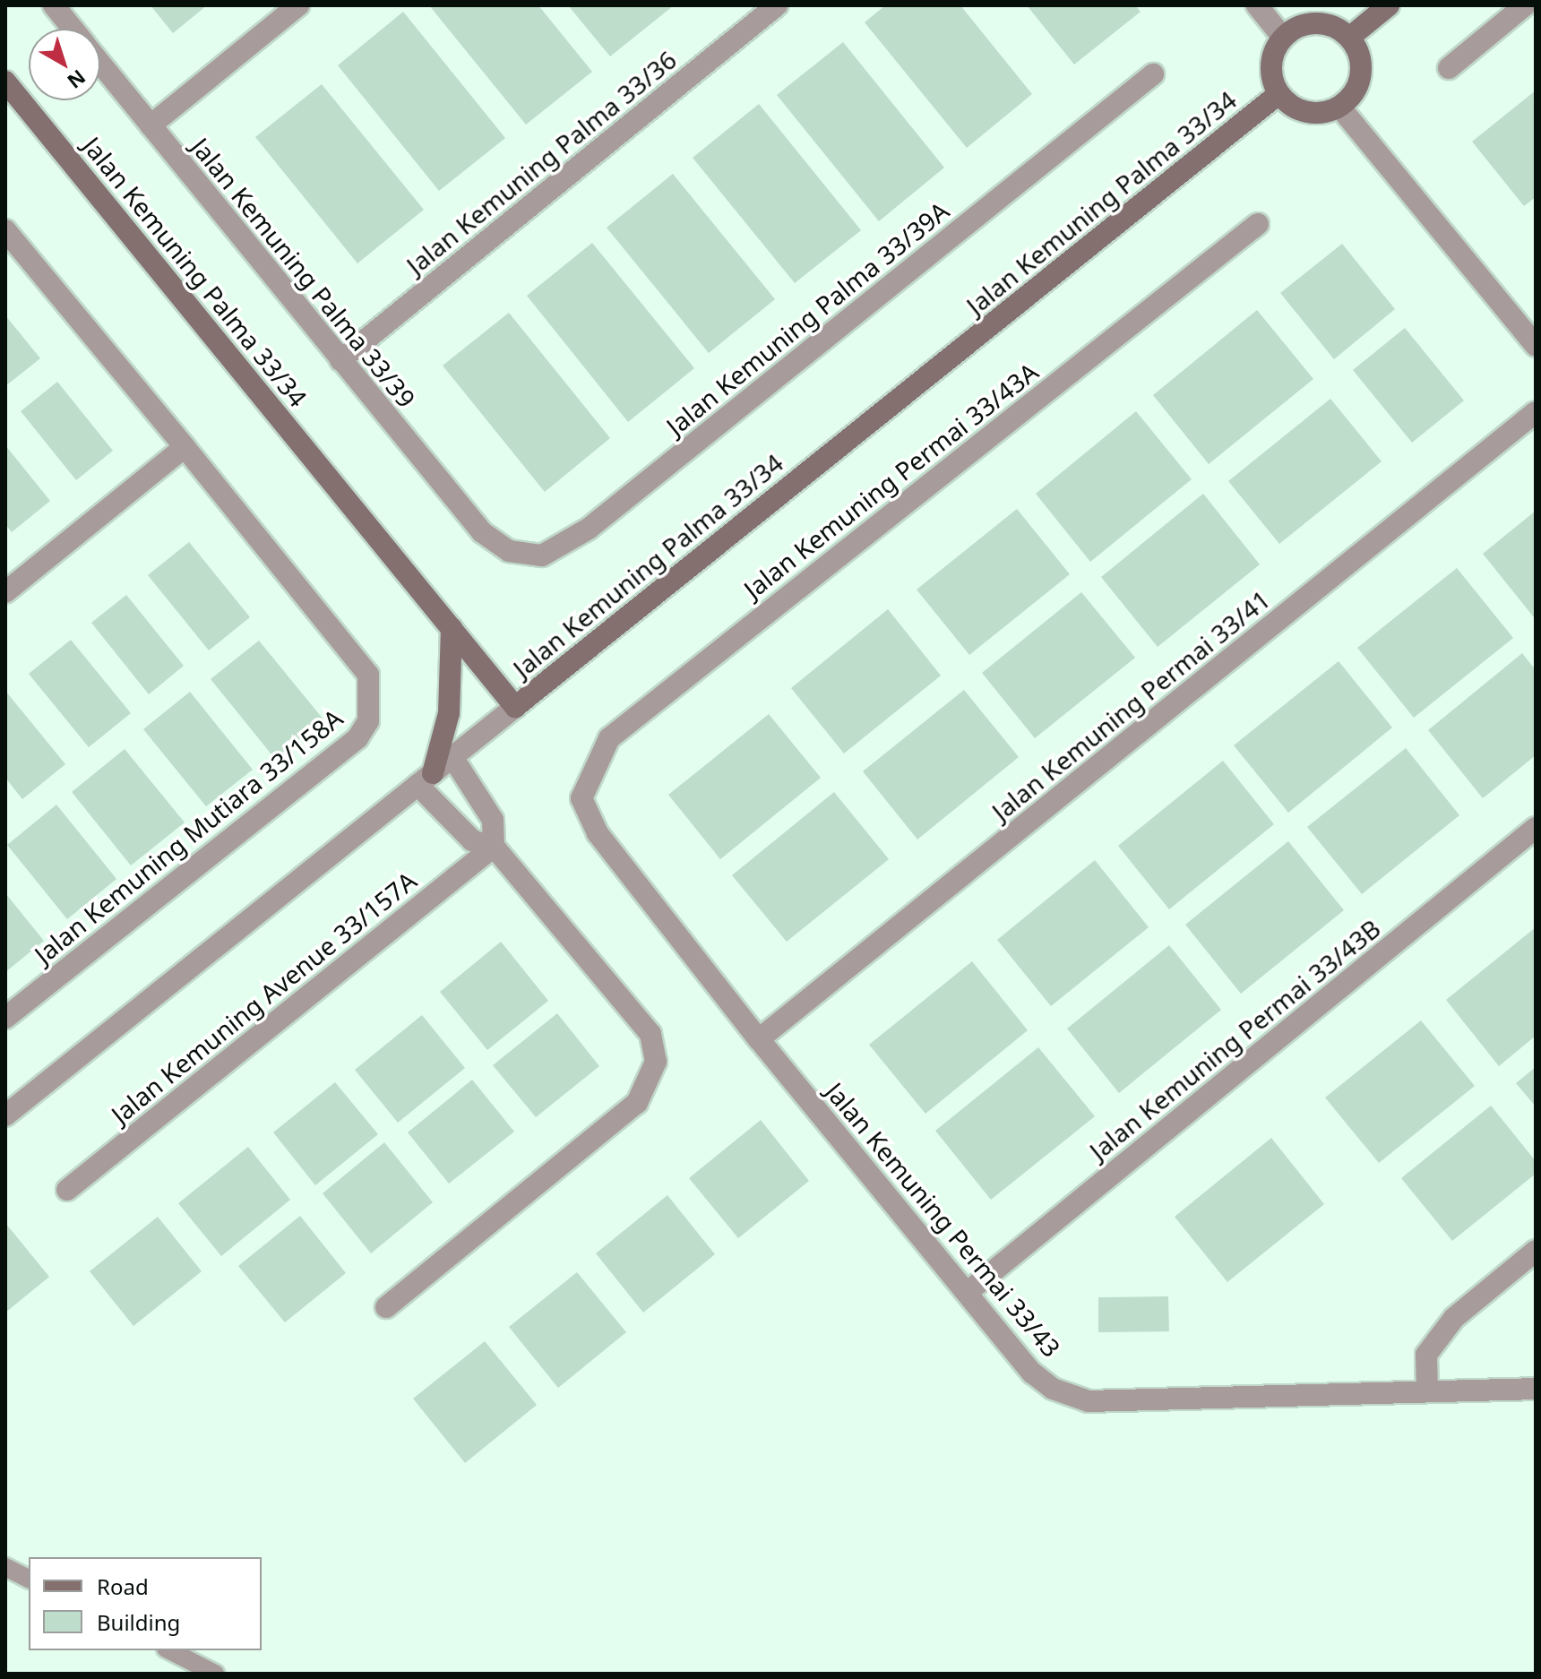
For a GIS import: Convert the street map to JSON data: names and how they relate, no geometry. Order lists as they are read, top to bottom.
{
  "streets": {
    "main road": ["Jalan Kemuning Palma 33/34"],
    "street": [
      "Jalan Kemuning Palma 33/36",
      "Jalan Kemuning Palma 33/39",
      "Jalan Kemuning Palma 33/39A",
      "Jalan Kemuning Permai 33/43A",
      "Jalan Kemuning Permai 33/41",
      "Jalan Kemuning Mutiara 33/158A",
      "Jalan Kemuning Avenue 33/157A",
      "Jalan Kemuning Permai 33/43B",
      "Jalan Kemuning Permai 33/43"
    ]
  },
  "crossings": [
    ["Jalan Kemuning Palma 33/36", "Jalan Kemuning Palma 33/39"],
    ["Jalan Kemuning Palma 33/39", "Jalan Kemuning Palma 33/39A"],
    ["Jalan Kemuning Permai 33/43A", "Jalan Kemuning Permai 33/43"],
    ["Jalan Kemuning Permai 33/41", "Jalan Kemuning Permai 33/43"],
    ["Jalan Kemuning Permai 33/43B", "Jalan Kemuning Permai 33/43"]
  ],
  "legend": ["Road", "Building"],
  "north": "bottom right"
}
